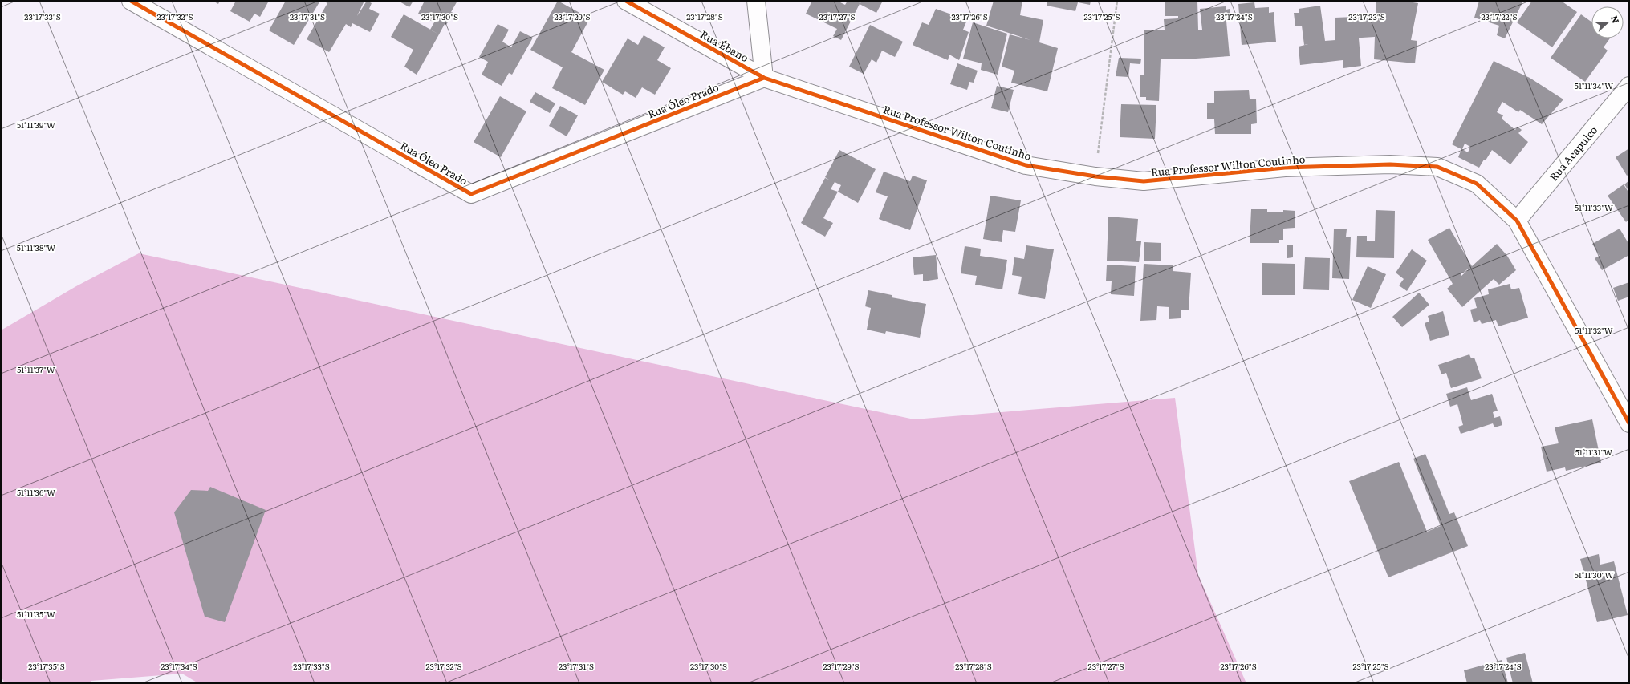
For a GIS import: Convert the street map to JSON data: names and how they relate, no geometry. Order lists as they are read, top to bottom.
{
  "streets": {
    "street": [
      "Rua Ébano",
      "Rua Óleo Prado",
      "Rua Professor Wilton Coutinho",
      "Rua Acapulco"
    ]
  },
  "crossings": [
    ["Rua Ébano", "Rua Óleo Prado"],
    ["Rua Ébano", "Rua Professor Wilton Coutinho"],
    ["Rua Óleo Prado", "Rua Professor Wilton Coutinho"],
    ["Rua Professor Wilton Coutinho", "Rua Acapulco"]
  ],
  "north": "right",
  "coordinates": [
    "23°17'32\"S",
    "23°17'30\"S",
    "23°17'29\"S",
    "23°17'27\"S",
    "23°17'26\"S",
    "23°17'25\"S",
    "23°17'24\"S",
    "23°17'23\"S",
    "23°17'33\"S",
    "23°17'31\"S",
    "23°17'28\"S",
    "23°17'22\"S",
    "51°11'34\"W",
    "51°11'39\"W",
    "51°11'33\"W",
    "51°11'38\"W",
    "51°11'32\"W",
    "51°11'37\"W",
    "51°11'31\"W",
    "51°11'36\"W",
    "51°11'30\"W",
    "51°11'35\"W",
    "23°17'35\"S",
    "23°17'34\"S"
  ]
}
